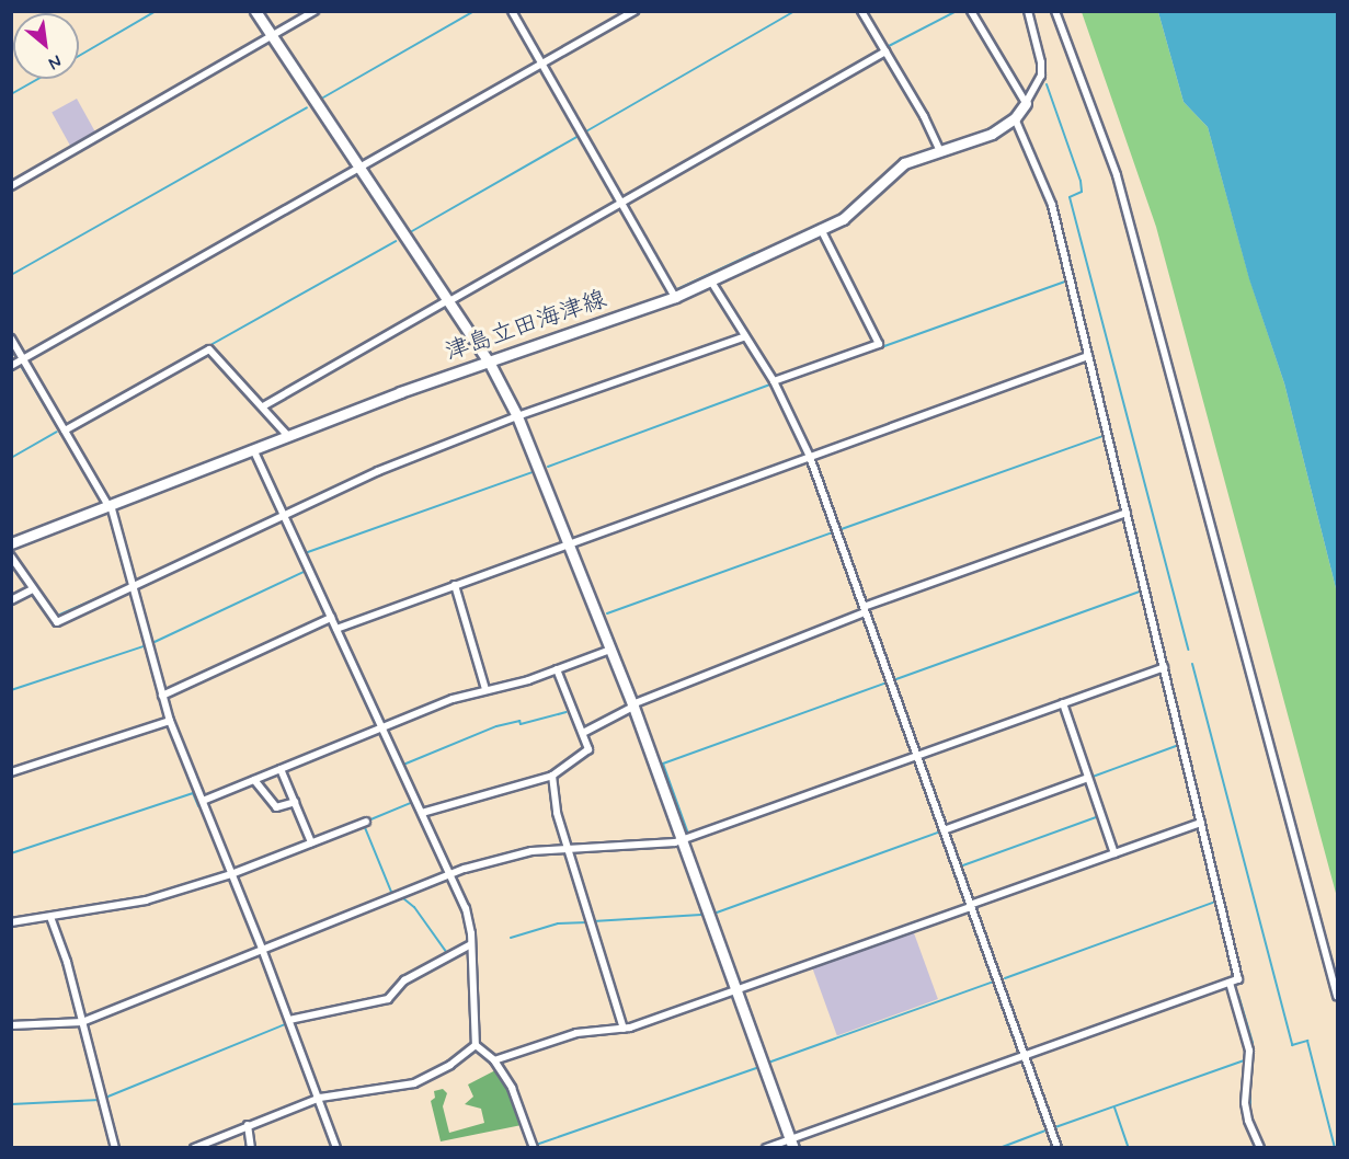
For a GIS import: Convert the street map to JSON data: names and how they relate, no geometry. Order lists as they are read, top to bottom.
{
  "streets": {
    "street": ["津島立田海津線"]
  },
  "north": "bottom right"
}
